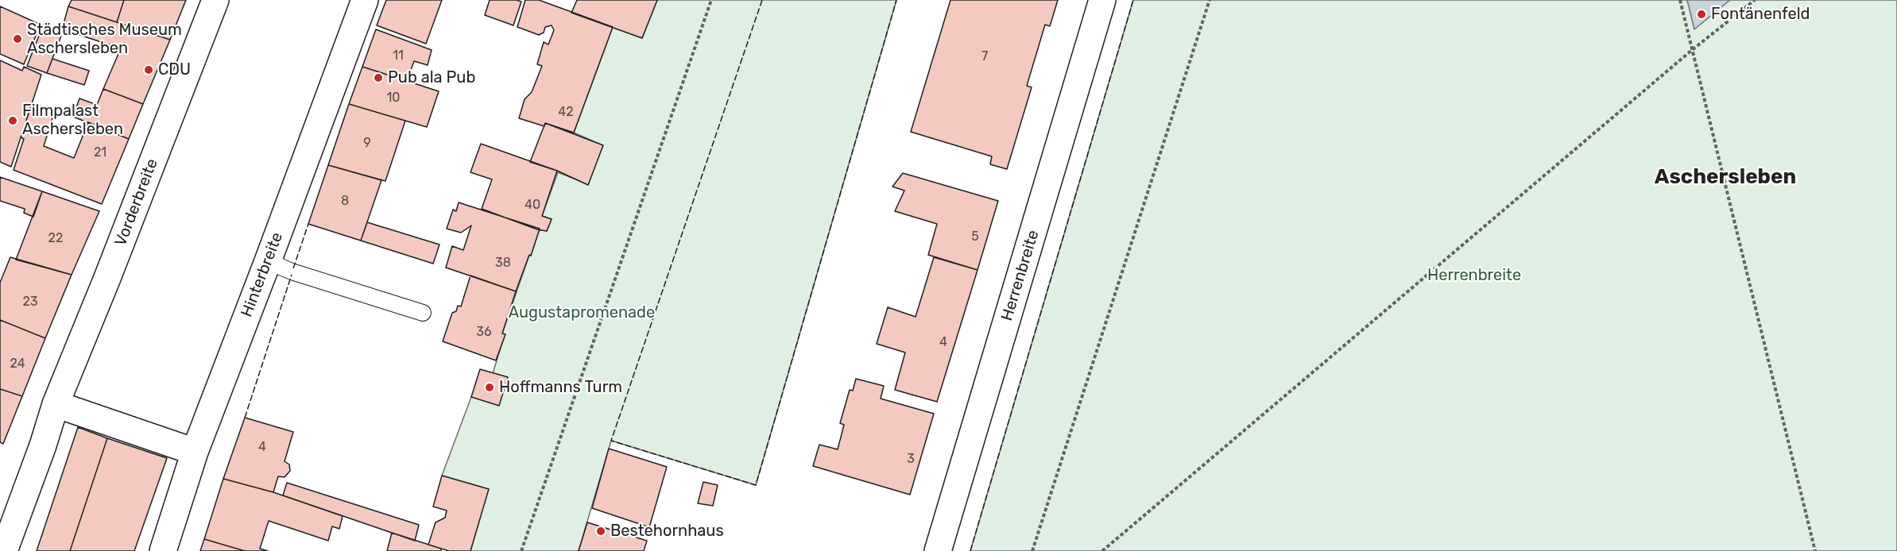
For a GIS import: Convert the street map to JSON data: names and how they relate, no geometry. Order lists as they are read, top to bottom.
{
  "streets": {
    "street": ["Vorderbreite", "Hinterbreite", "Herrenbreite"]
  },
  "districts": ["Aschersleben"],
  "parks": ["Herrenbreite", "Augustapromenade"],
  "places": [
    "Fontänenfeld",
    "Städtisches Museum Aschersleben",
    "CDU",
    "Pub ala Pub",
    "Filmpalast Aschersleben",
    "Hoffmanns Turm",
    "Bestehornhaus"
  ],
  "house_numbers": [
    "11",
    "7",
    "10",
    "42",
    "9",
    "21",
    "8",
    "40",
    "5",
    "22",
    "38",
    "23",
    "36",
    "4",
    "24",
    "4",
    "3"
  ]
}
